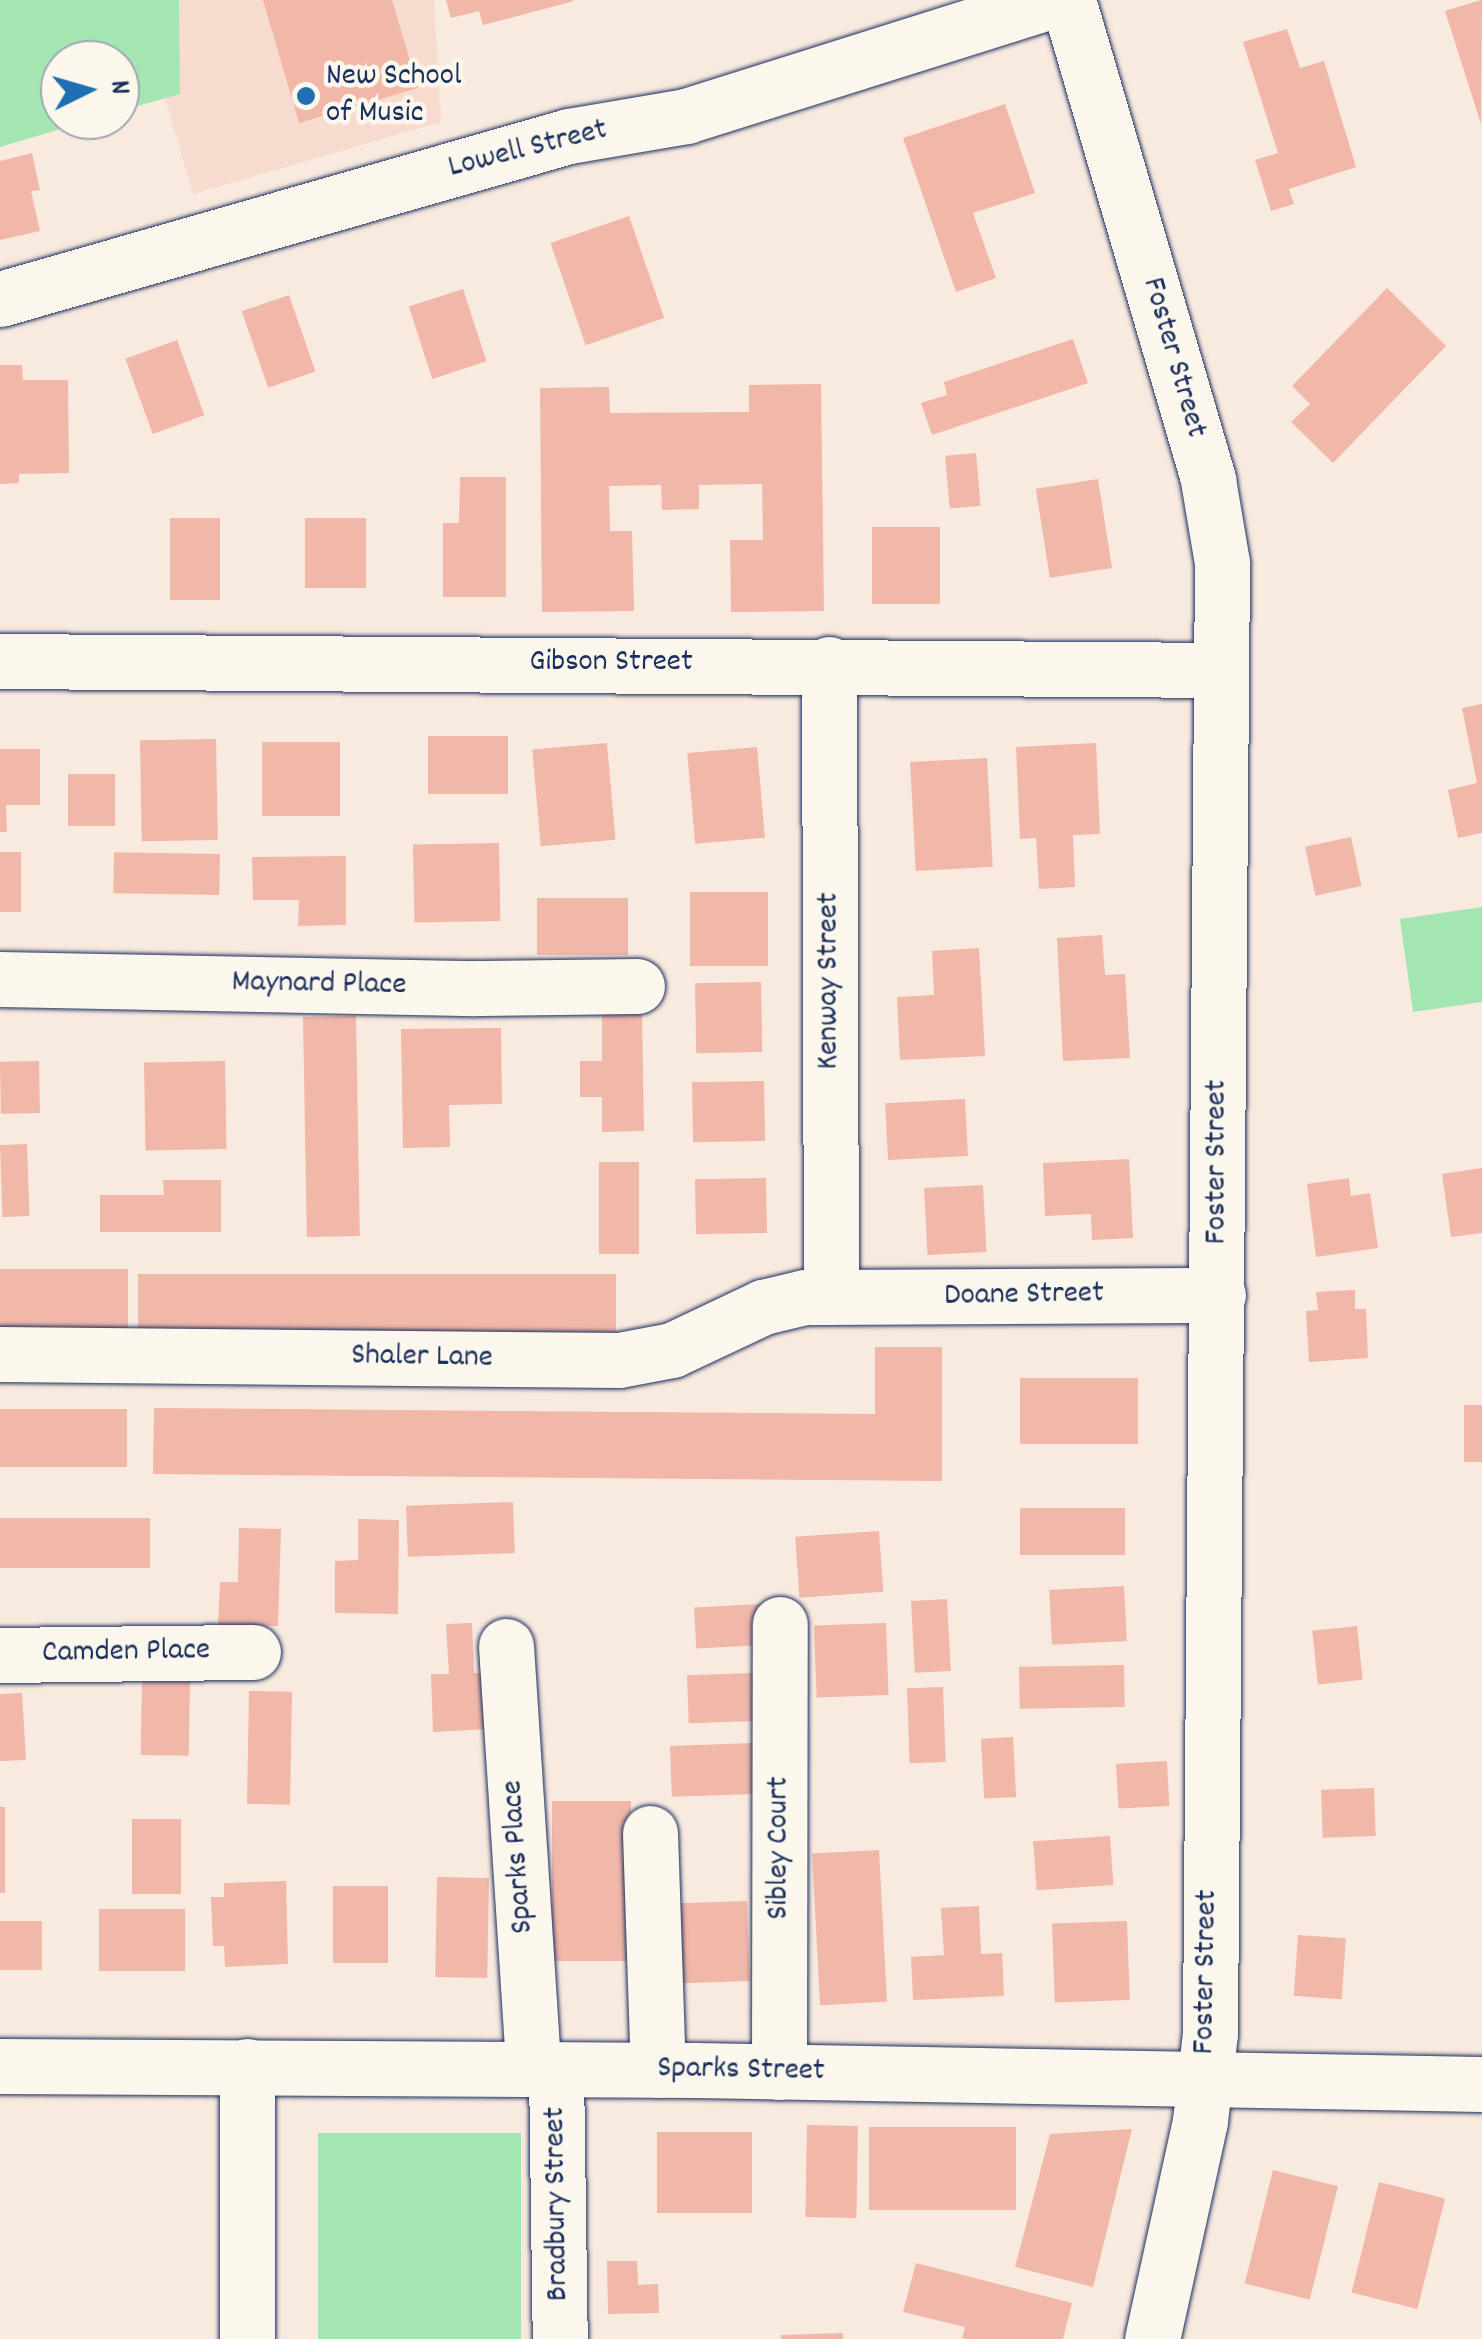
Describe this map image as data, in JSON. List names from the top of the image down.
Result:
{
  "streets": {
    "street": [
      "Lowell Street",
      "Foster Street",
      "Gibson Street",
      "Kenway Street",
      "Maynard Place",
      "Doane Street",
      "Shaler Lane",
      "Camden Place",
      "Sibley Court",
      "Sparks Place",
      "Sparks Street",
      "Bradbury Street"
    ]
  },
  "crossings": [
    ["Foster Street", "Gibson Street"],
    ["Foster Street", "Doane Street"],
    ["Foster Street", "Sparks Street"],
    ["Gibson Street", "Kenway Street"],
    ["Kenway Street", "Doane Street"],
    ["Kenway Street", "Shaler Lane"],
    ["Doane Street", "Shaler Lane"],
    ["Sibley Court", "Sparks Street"],
    ["Sparks Place", "Sparks Street"],
    ["Sparks Place", "Bradbury Street"],
    ["Sparks Street", "Bradbury Street"]
  ],
  "places": ["New School of Music"],
  "north": "right"
}
